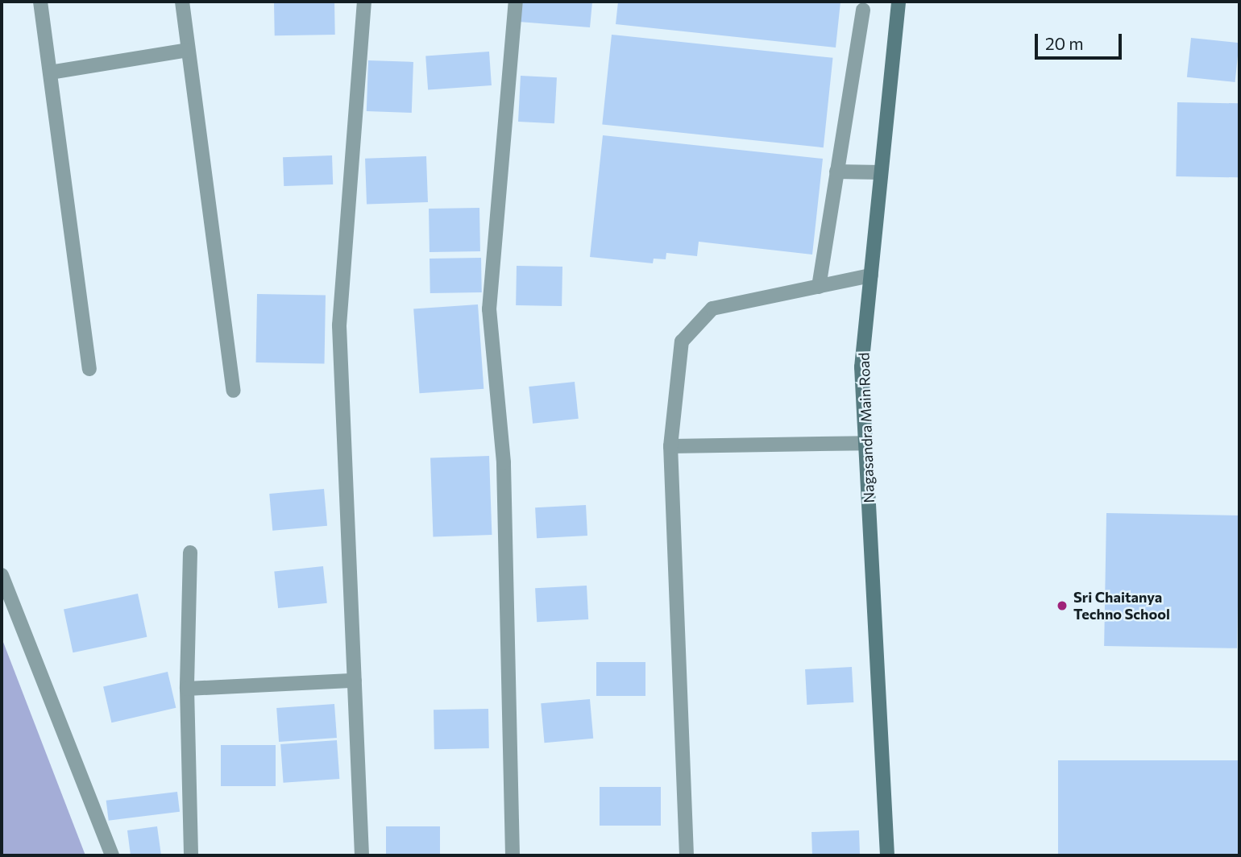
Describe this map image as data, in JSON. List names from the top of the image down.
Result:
{
  "streets": {
    "street": ["Nagasandra Main Road"]
  },
  "places": ["Sri Chaitanya Techno School"],
  "scale_bar": "20 m"
}
